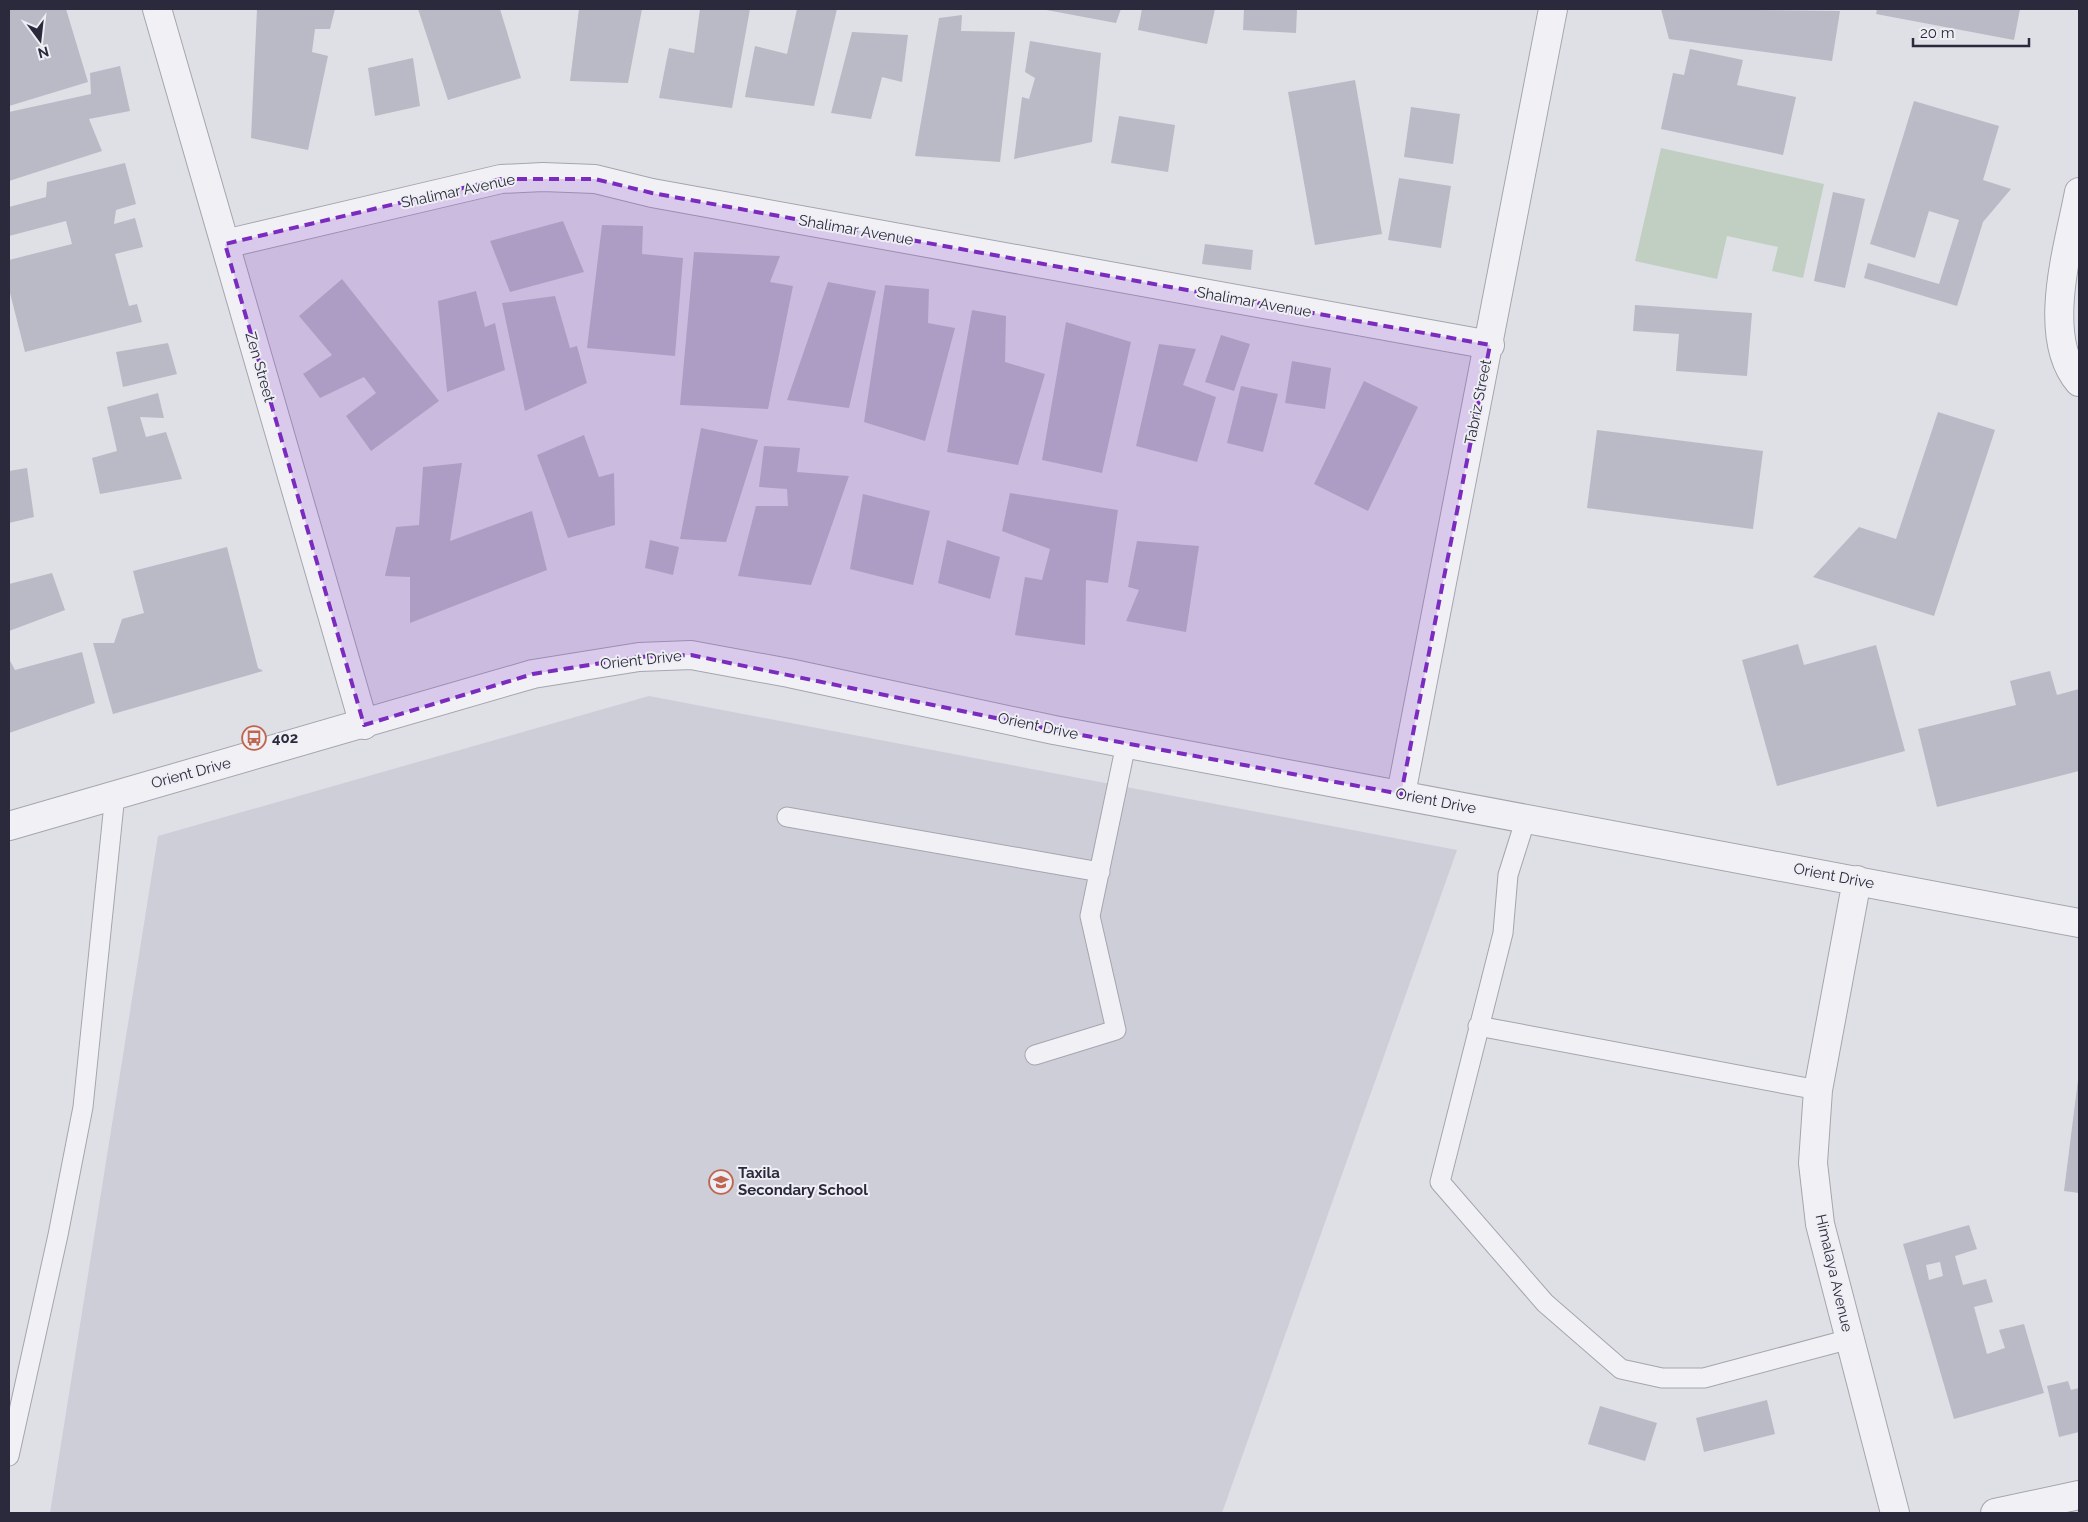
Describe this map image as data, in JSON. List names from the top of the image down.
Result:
{
  "streets": {
    "street": [
      "Shalimar Avenue",
      "Zen Street",
      "Tabriz Street",
      "Orient Drive",
      "Himalaya Avenue"
    ]
  },
  "crossings": [
    ["Shalimar Avenue", "Zen Street"],
    ["Shalimar Avenue", "Tabriz Street"],
    ["Zen Street", "Orient Drive"],
    ["Tabriz Street", "Orient Drive"],
    ["Orient Drive", "Himalaya Avenue"]
  ],
  "places": {
    "bus stop": ["402"],
    "school or university": ["Taxila Secondary School"]
  },
  "scale_bar": "20 m",
  "north": "bottom"
}
